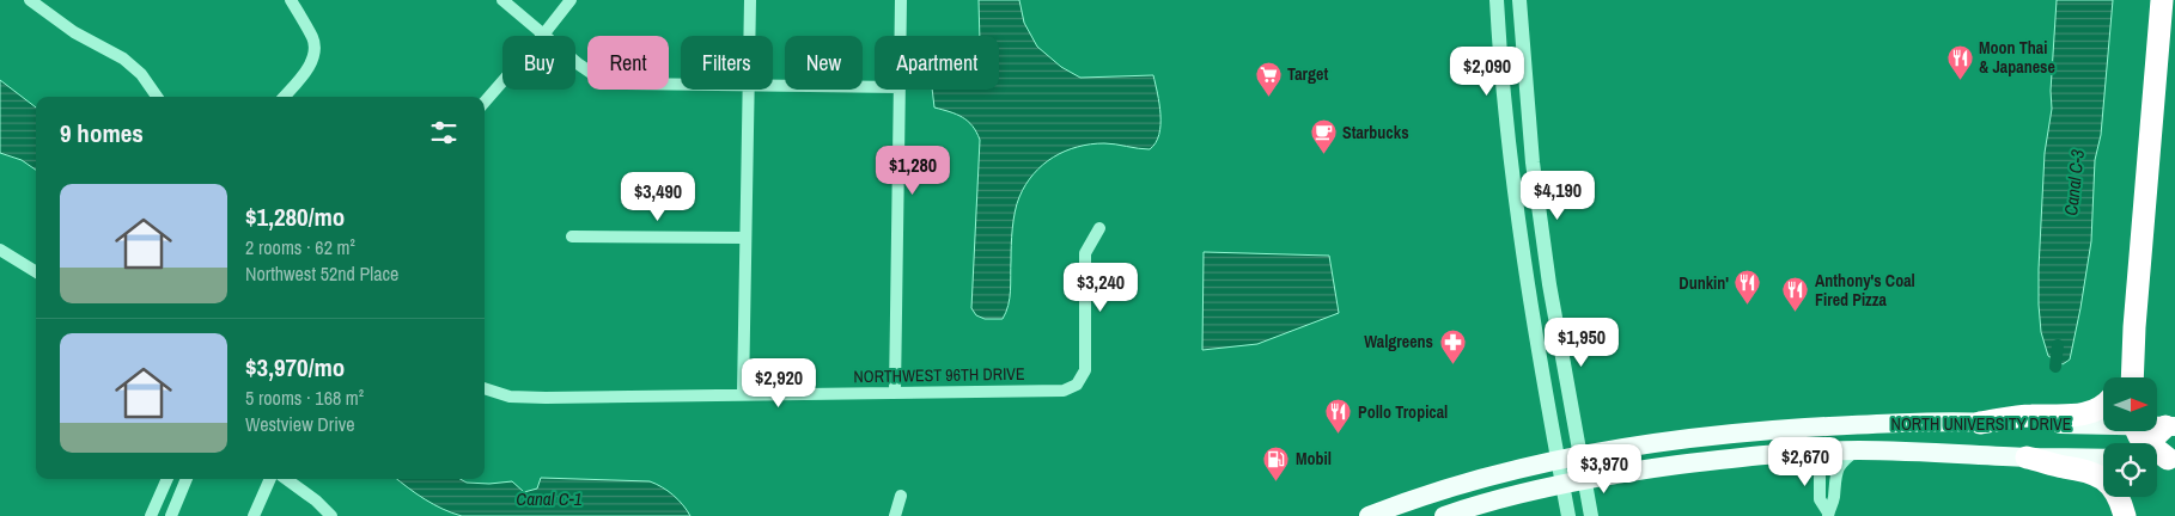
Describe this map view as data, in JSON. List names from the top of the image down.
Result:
{
  "streets": {
    "main road": ["NORTH UNIVERSITY DRIVE"],
    "street": ["NORTHWEST 96TH DRIVE"]
  },
  "water": ["Canal C-3", "Canal C-1"],
  "places": {
    "restaurant": [
      "Moon Thai & Japanese",
      "Dunkin'",
      "Anthony's Coal Fired Pizza",
      "Pollo Tropical"
    ],
    "supermarket": ["Target"],
    "cafe": ["Starbucks"],
    "pharmacy": ["Walgreens"],
    "fuel station": ["Mobil"]
  },
  "north": "right",
  "page": {
    "chip": [
      "Buy",
      "Rent",
      "Filters",
      "New",
      "Apartment"
    ],
    "price": [
      "$2,090",
      "$1,280",
      "$4,190",
      "$3,490",
      "$3,240",
      "$1,950",
      "$2,920",
      "$2,670",
      "$3,970"
    ],
    "heading": "9 homes",
    "list": [
      {
        "name": "$1,280/mo",
        "note": "2 rooms · 62 m² · Northwest 52nd Place"
      },
      {
        "name": "$3,970/mo",
        "note": "5 rooms · 168 m² · Westview Drive"
      }
    ]
  }
}
